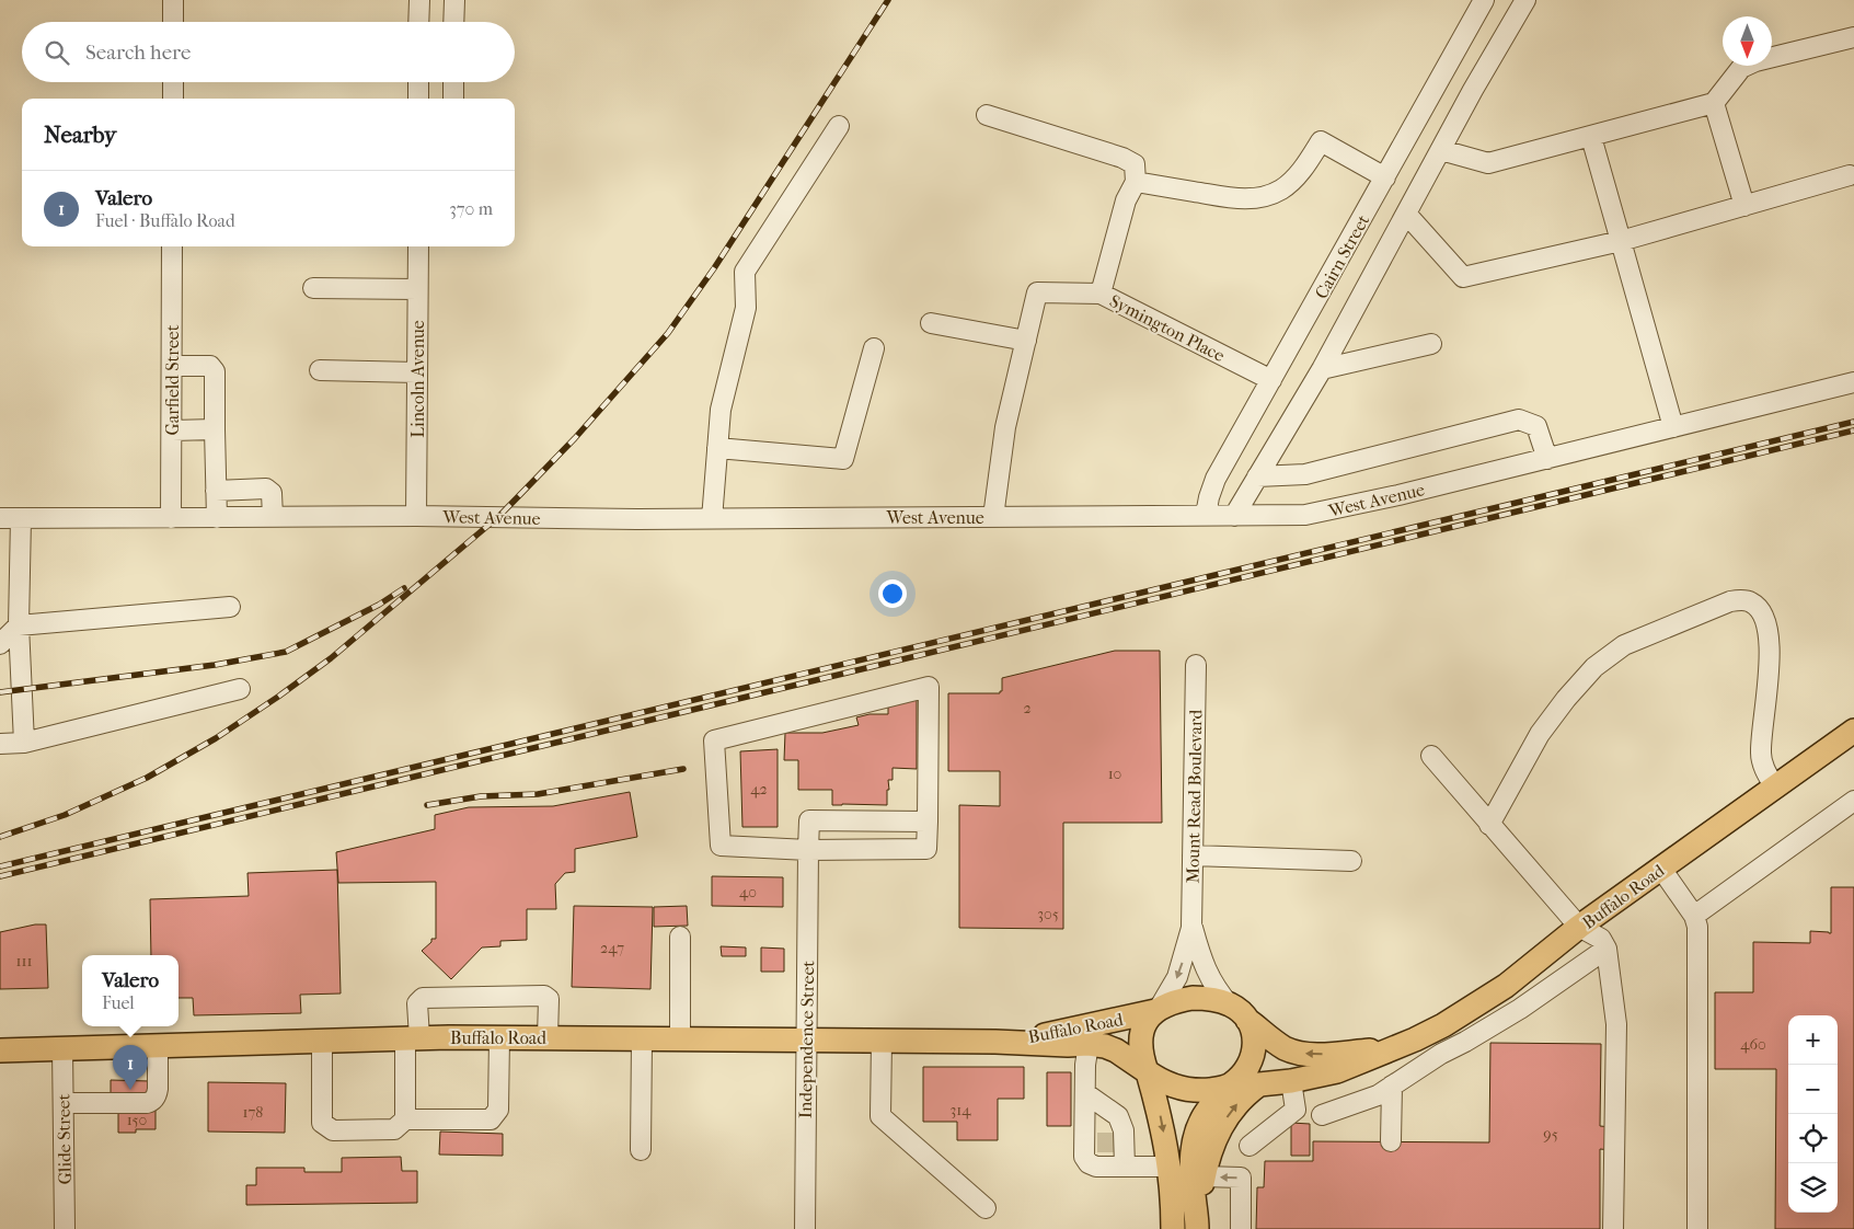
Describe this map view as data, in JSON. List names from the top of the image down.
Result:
{
  "streets": {
    "main road": ["Buffalo Road"],
    "street": [
      "Cairn Street",
      "Symington Place",
      "Lincoln Avenue",
      "Garfield Street",
      "West Avenue",
      "Mount Read Boulevard",
      "Independence Street",
      "Glide Street"
    ]
  },
  "crossings": [
    ["Cairn Street", "Symington Place"],
    ["Cairn Street", "West Avenue"],
    ["Lincoln Avenue", "West Avenue"],
    ["Garfield Street", "West Avenue"],
    ["Buffalo Road", "Independence Street"],
    ["Buffalo Road", "Glide Street"]
  ],
  "house_numbers": [
    "2",
    "10",
    "42",
    "40",
    "305",
    "247",
    "111",
    "460",
    "314",
    "178",
    "150",
    "95"
  ],
  "north": "bottom",
  "page": {
    "search": "Search here",
    "heading": "Nearby",
    "list": [
      {
        "mark": "1",
        "name": "Valero",
        "note": "Fuel · Buffalo Road",
        "value": "370 m"
      }
    ],
    "popup": ["Valero", "Fuel"],
    "map_buttons": ["+", "−"],
    "pins": "1"
  }
}
